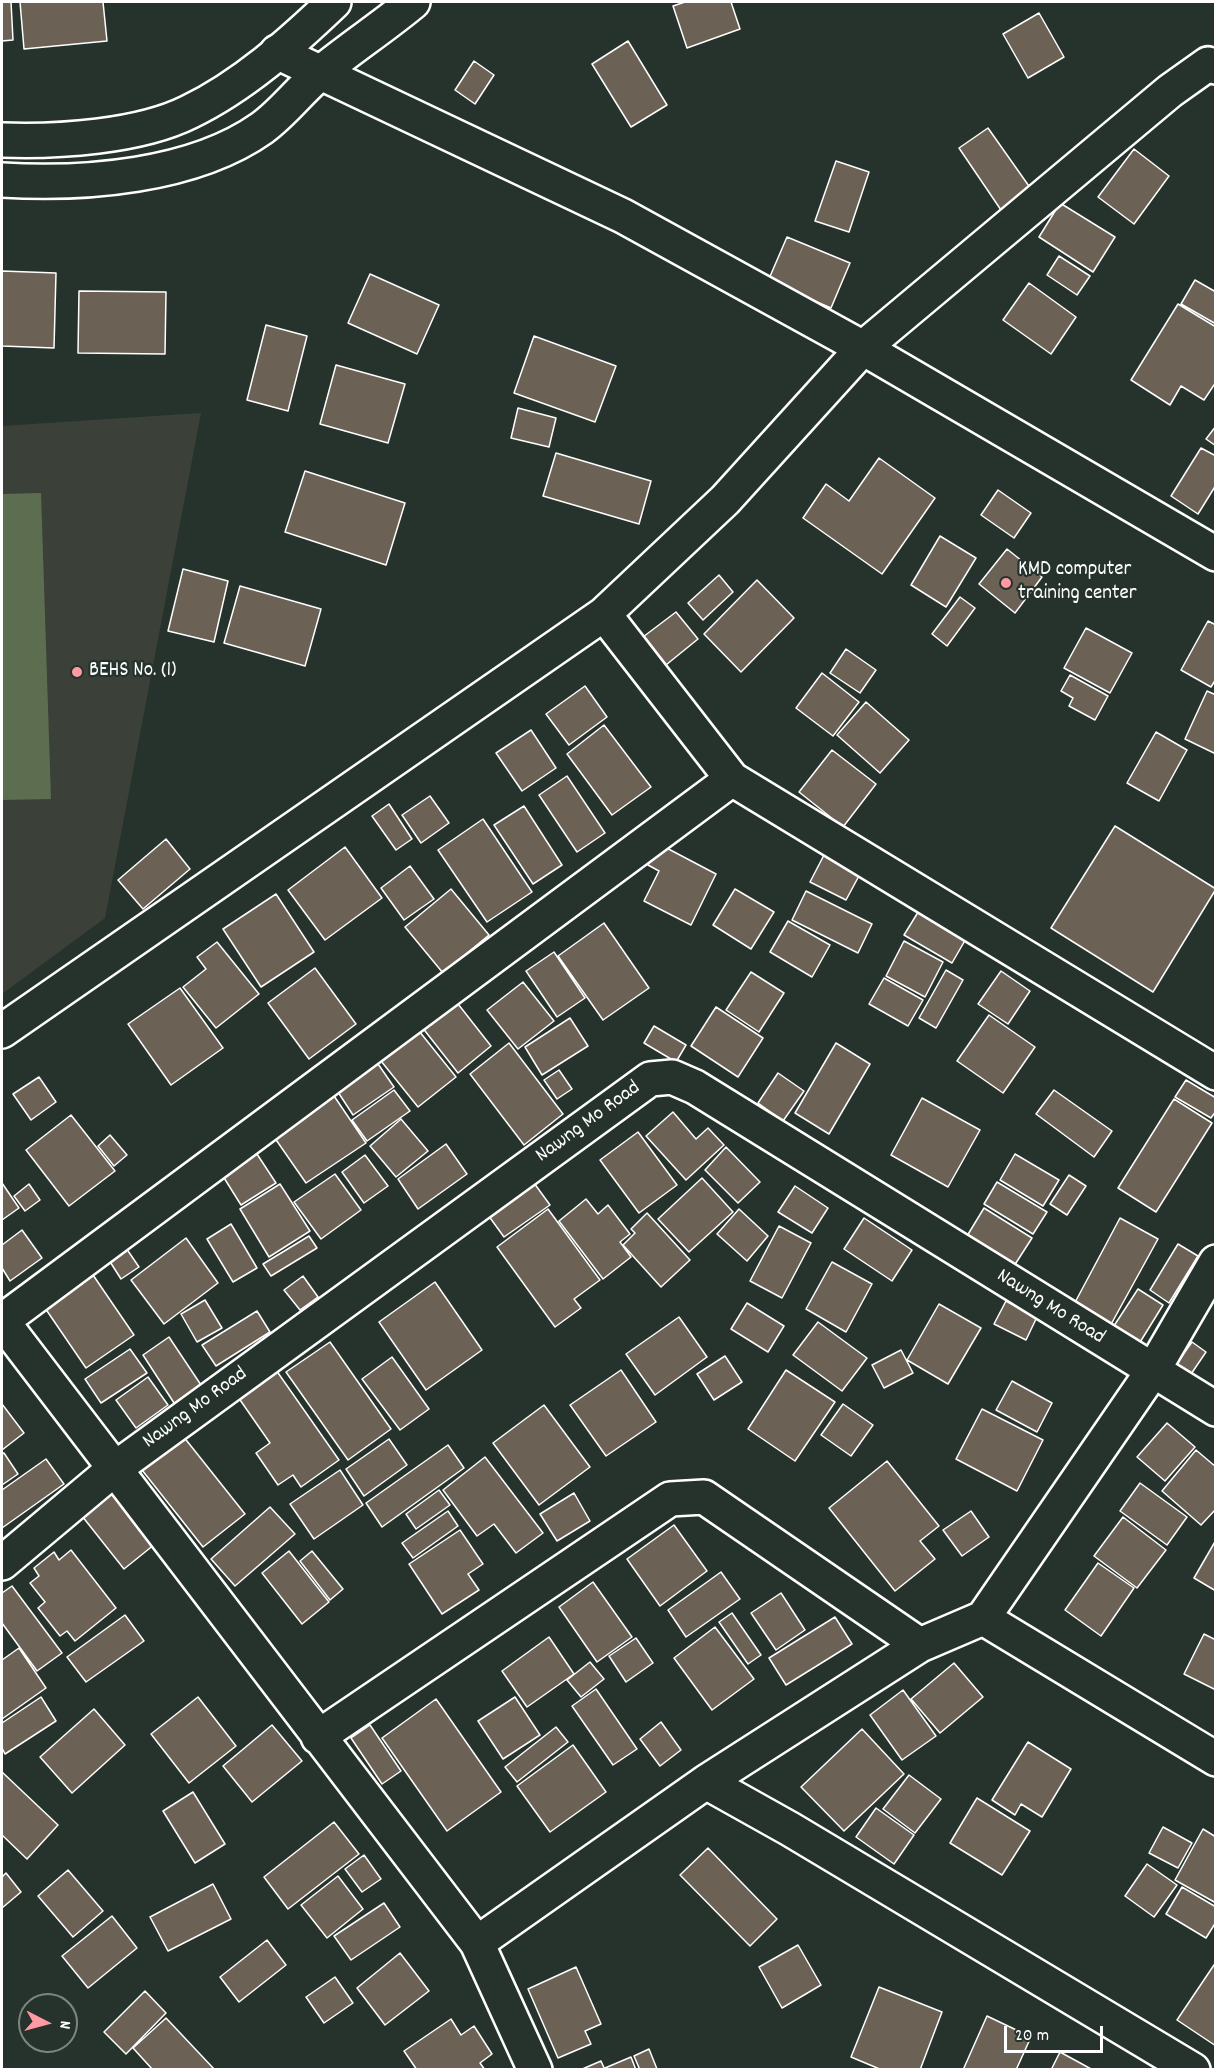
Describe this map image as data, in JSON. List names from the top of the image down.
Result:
{
  "streets": {
    "street": ["Nawng Mo Road"]
  },
  "places": ["KMD computer training center", "BEHS No. (1)"],
  "scale_bar": "20 m",
  "north": "right"
}
